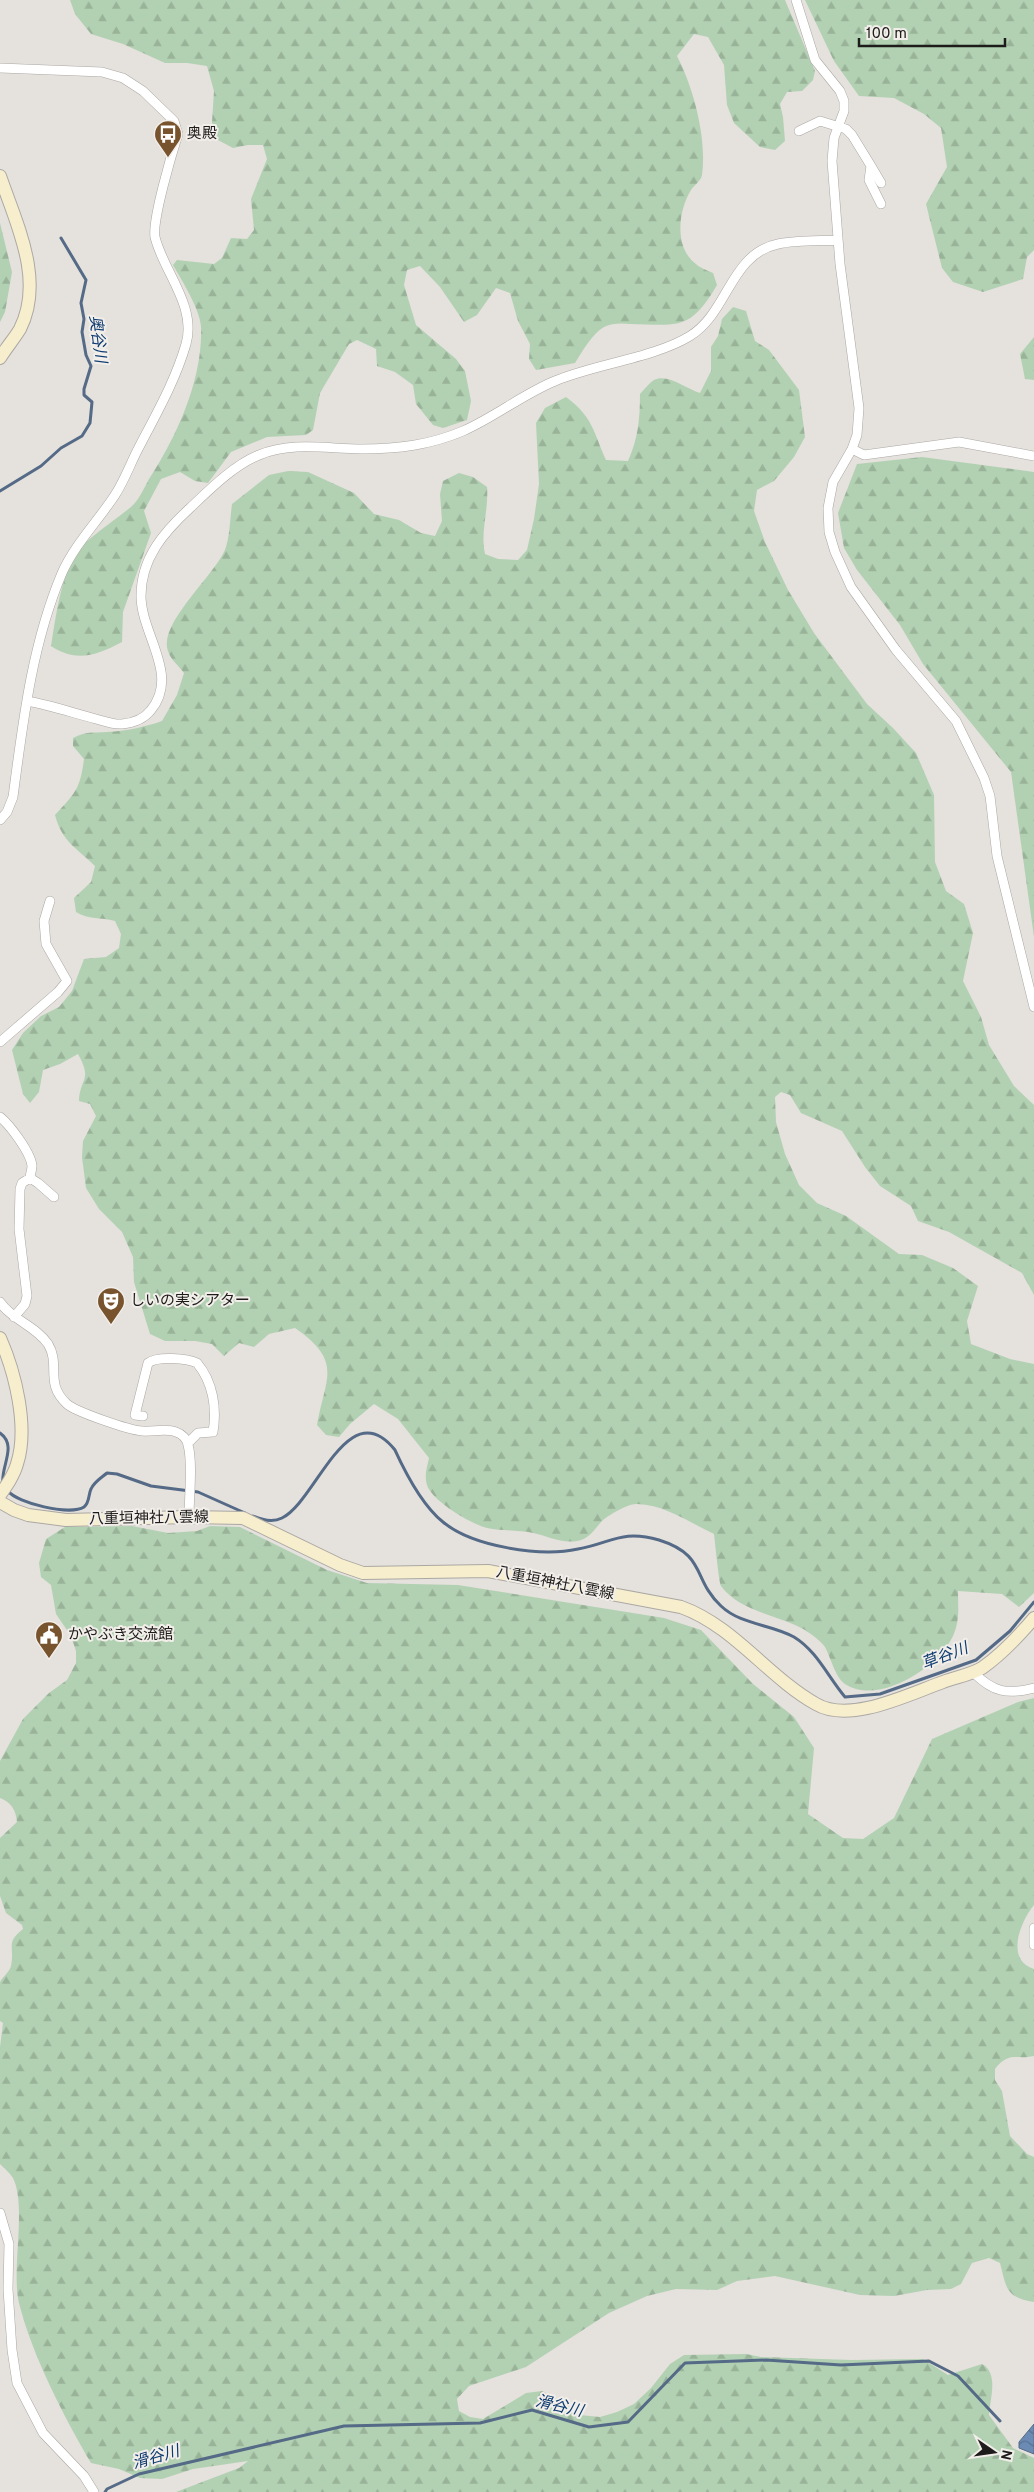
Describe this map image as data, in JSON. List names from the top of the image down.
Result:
{
  "streets": {
    "main road": ["八重垣神社八雲線"]
  },
  "water": ["奥谷川", "草谷川", "滑谷川"],
  "places": {
    "bus stop": ["奥殿"],
    "theatre": ["しいの実シアター"],
    "public building": ["かやぶき交流館"]
  },
  "scale_bar": "100 m",
  "north": "right"
}
